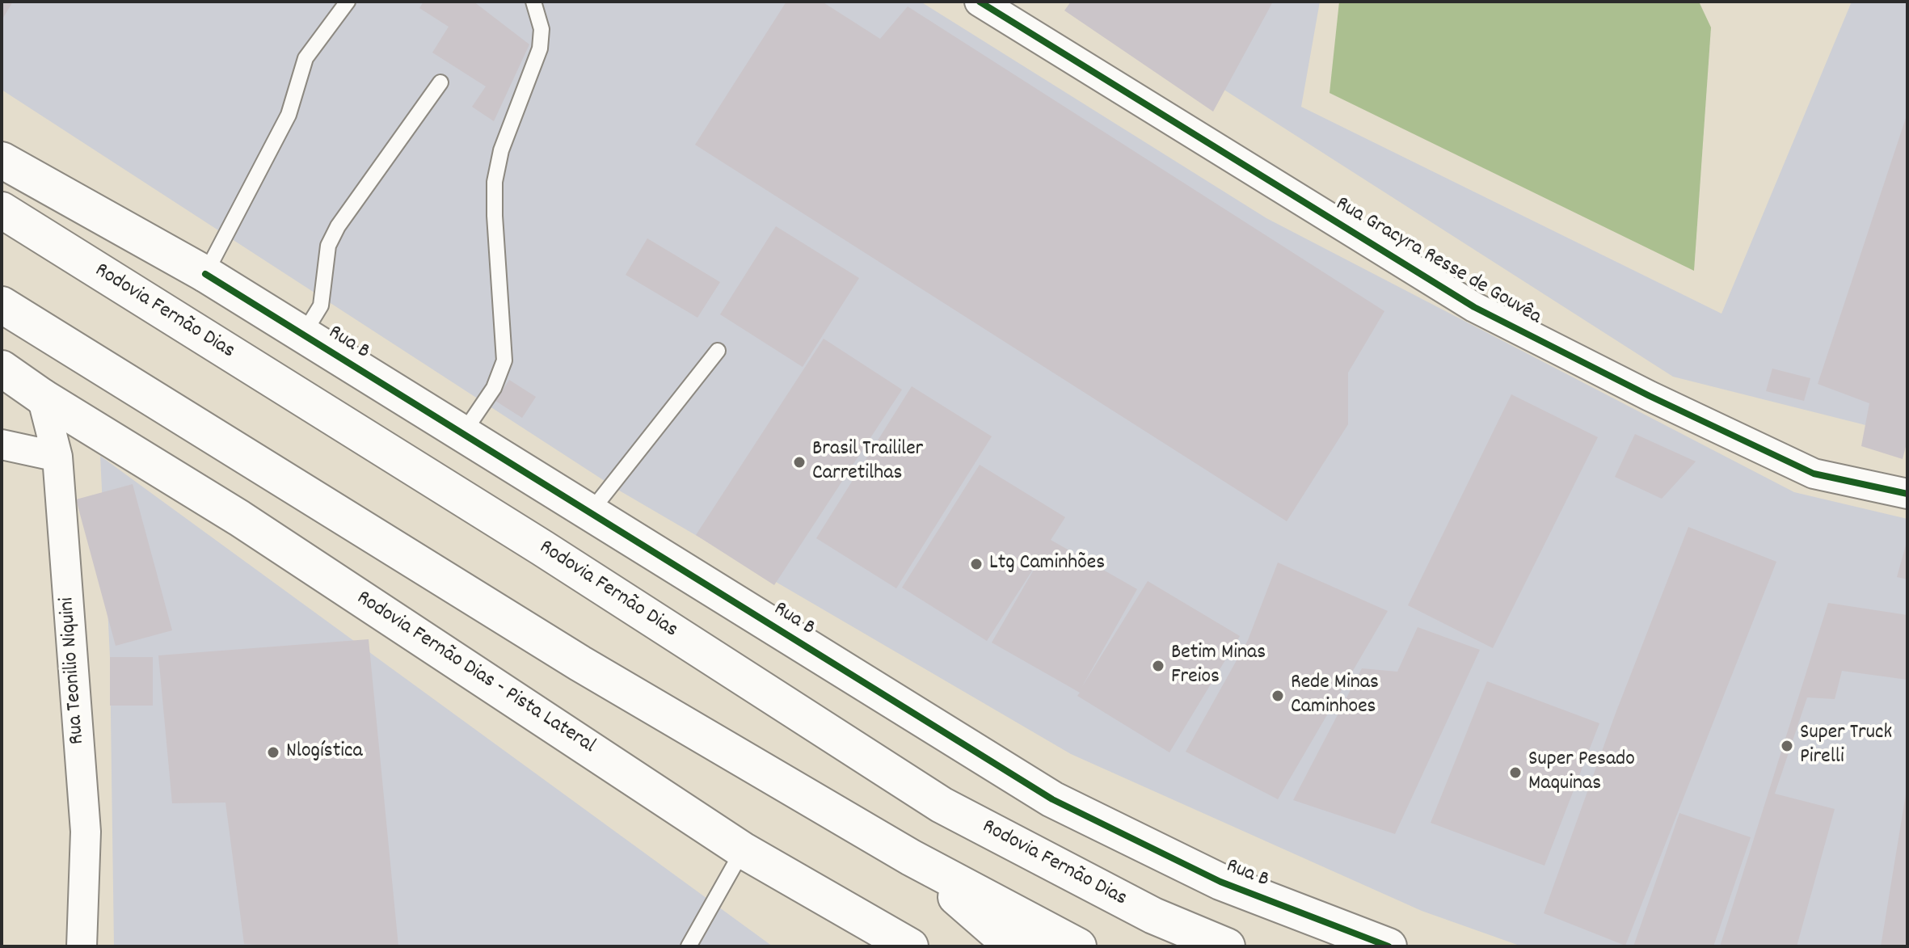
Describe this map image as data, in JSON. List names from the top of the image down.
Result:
{
  "streets": {
    "main road": ["Rodovia Fernão Dias", "Rua B", "Rodovia Fernão Dias - Pista Lateral"],
    "street": ["Rua Gracyra Resse de Gouvêa", "Rua Teonilio Niquini"]
  },
  "crossings": [
    ["Rua Teonilio Niquini", "Rodovia Fernão Dias - Pista Lateral"]
  ],
  "places": [
    "Brasil Traililer Carretilhas",
    "Ltg Caminhões",
    "Betim Minas Freios",
    "Rede Minas Caminhoes",
    "Super Truck Pirelli",
    "Nlogística",
    "Super Pesado Maquinas"
  ]
}
